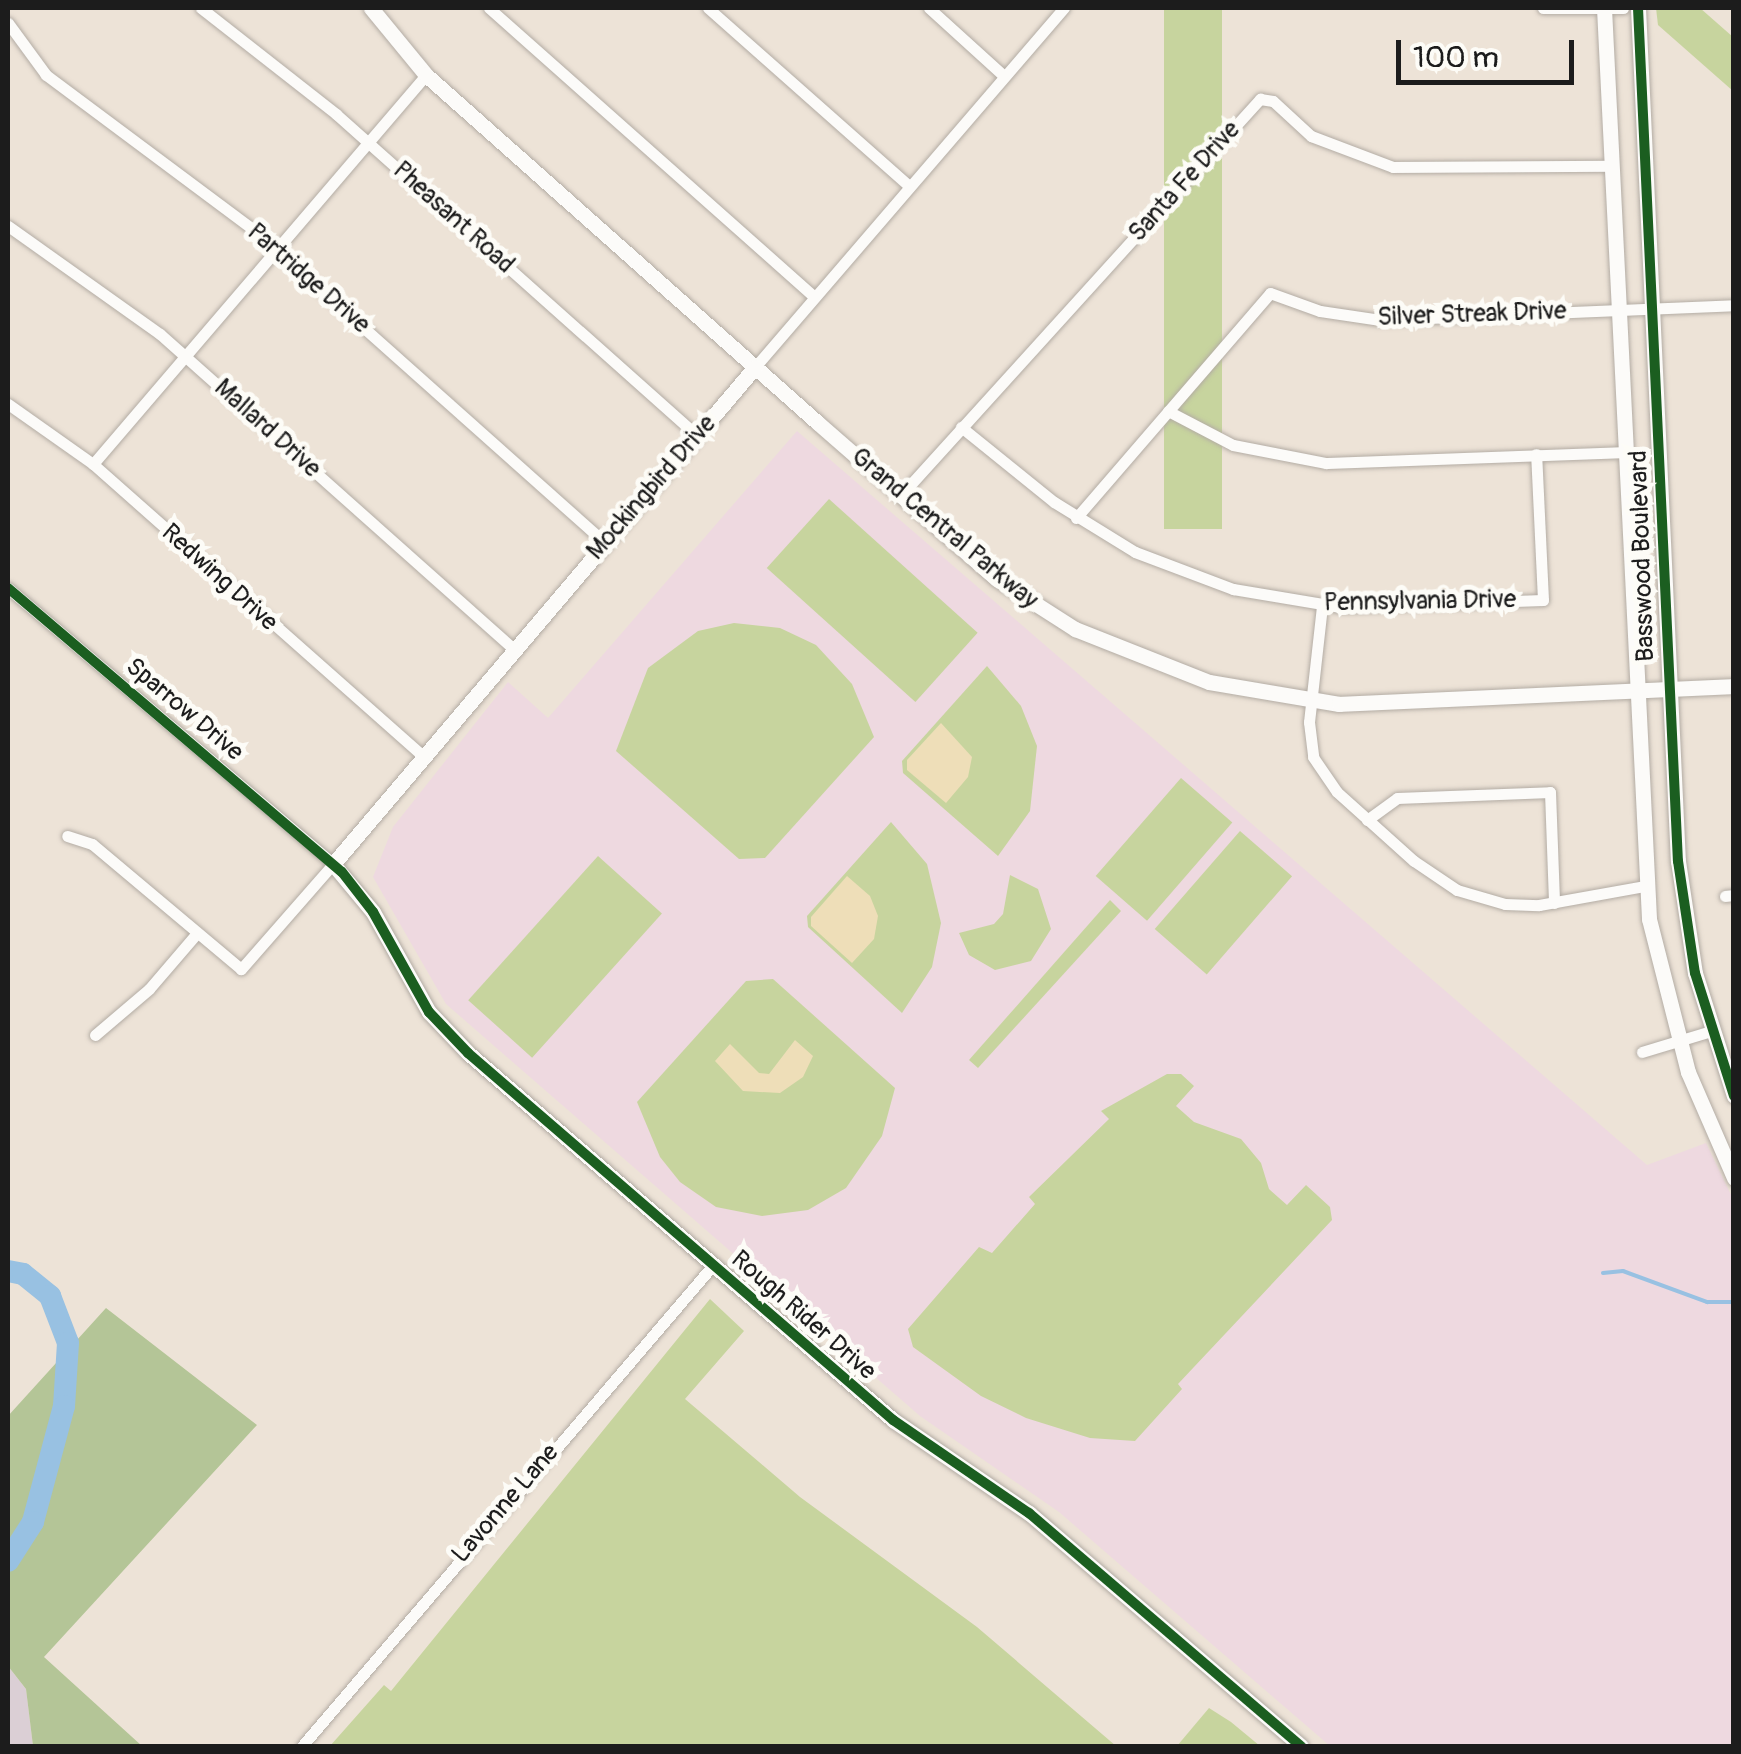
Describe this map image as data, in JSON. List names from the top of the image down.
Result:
{
  "streets": {
    "street": [
      "Santa Fe Drive",
      "Pheasant Road",
      "Partridge Drive",
      "Silver Streak Drive",
      "Mallard Drive",
      "Mockingbird Drive",
      "Grand Central Parkway",
      "Basswood Boulevard",
      "Redwing Drive",
      "Pennsylvania Drive",
      "Sparrow Drive",
      "Rough Rider Drive",
      "Lavonne Lane"
    ]
  },
  "crossings": [
    ["Santa Fe Drive", "Grand Central Parkway"],
    ["Santa Fe Drive", "Basswood Boulevard"],
    ["Santa Fe Drive", "Pennsylvania Drive"],
    ["Pheasant Road", "Mockingbird Drive"],
    ["Partridge Drive", "Mockingbird Drive"],
    ["Silver Streak Drive", "Basswood Boulevard"],
    ["Silver Streak Drive", "Pennsylvania Drive"],
    ["Mallard Drive", "Mockingbird Drive"],
    ["Mockingbird Drive", "Grand Central Parkway"],
    ["Mockingbird Drive", "Redwing Drive"],
    ["Mockingbird Drive", "Sparrow Drive"],
    ["Mockingbird Drive", "Rough Rider Drive"],
    ["Grand Central Parkway", "Basswood Boulevard"],
    ["Sparrow Drive", "Rough Rider Drive"],
    ["Rough Rider Drive", "Lavonne Lane"]
  ],
  "scale_bar": "100 m"
}
